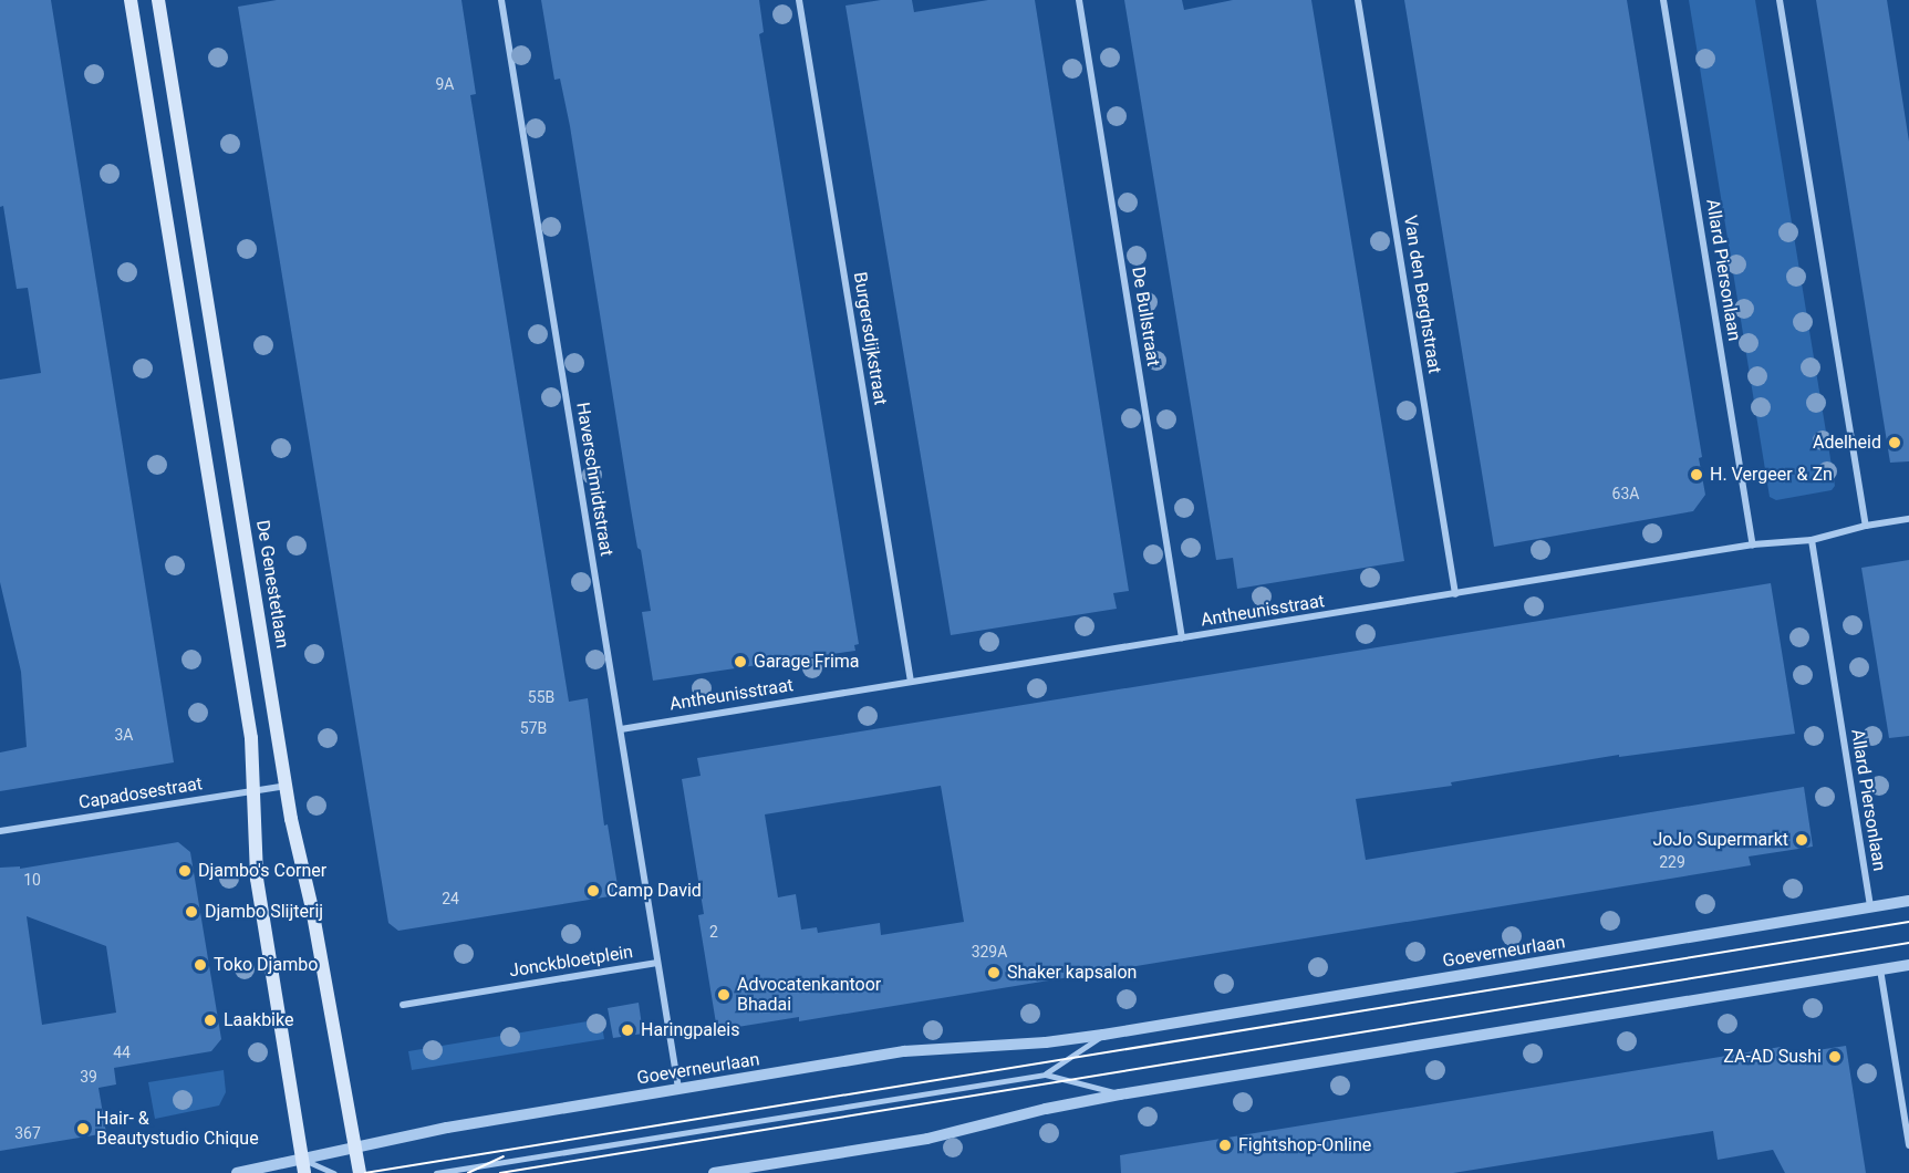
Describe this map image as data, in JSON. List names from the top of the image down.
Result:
{
  "streets": {
    "main road": ["De Genestetlaan"],
    "street": [
      "Allard Piersonlaan",
      "Van den Berghstraat",
      "De Bullstraat",
      "Burgersdijkstraat",
      "Haverschmidtstraat",
      "Antheunisstraat",
      "Capadosestraat",
      "Goeverneurlaan",
      "Jonckbloetplein"
    ]
  },
  "crossings": [
    ["Allard Piersonlaan", "Antheunisstraat"],
    ["Allard Piersonlaan", "Goeverneurlaan"],
    ["Van den Berghstraat", "Antheunisstraat"],
    ["De Bullstraat", "Antheunisstraat"],
    ["Burgersdijkstraat", "Antheunisstraat"],
    ["Haverschmidtstraat", "Antheunisstraat"],
    ["Haverschmidtstraat", "Jonckbloetplein"],
    ["De Genestetlaan", "Capadosestraat"],
    ["De Genestetlaan", "Goeverneurlaan"],
    ["Goeverneurlaan", "Jonckbloetplein"]
  ],
  "places": [
    "Adelheid",
    "H. Vergeer & Zn",
    "Garage Frima",
    "JoJo Supermarkt",
    "Djambo's Corner",
    "Camp David",
    "Djambo Slijterij",
    "Toko Djambo",
    "Shaker kapsalon",
    "Advocatenkantoor Bhadai",
    "Laakbike",
    "Haringpaleis",
    "ZA-AD Sushi",
    "Hair- & Beautystudio Chique",
    "Fightshop-Online"
  ],
  "house_numbers": [
    "9A",
    "63A",
    "55B",
    "57B",
    "3A",
    "229",
    "10",
    "24",
    "2",
    "329A",
    "44",
    "39",
    "367"
  ]
}
